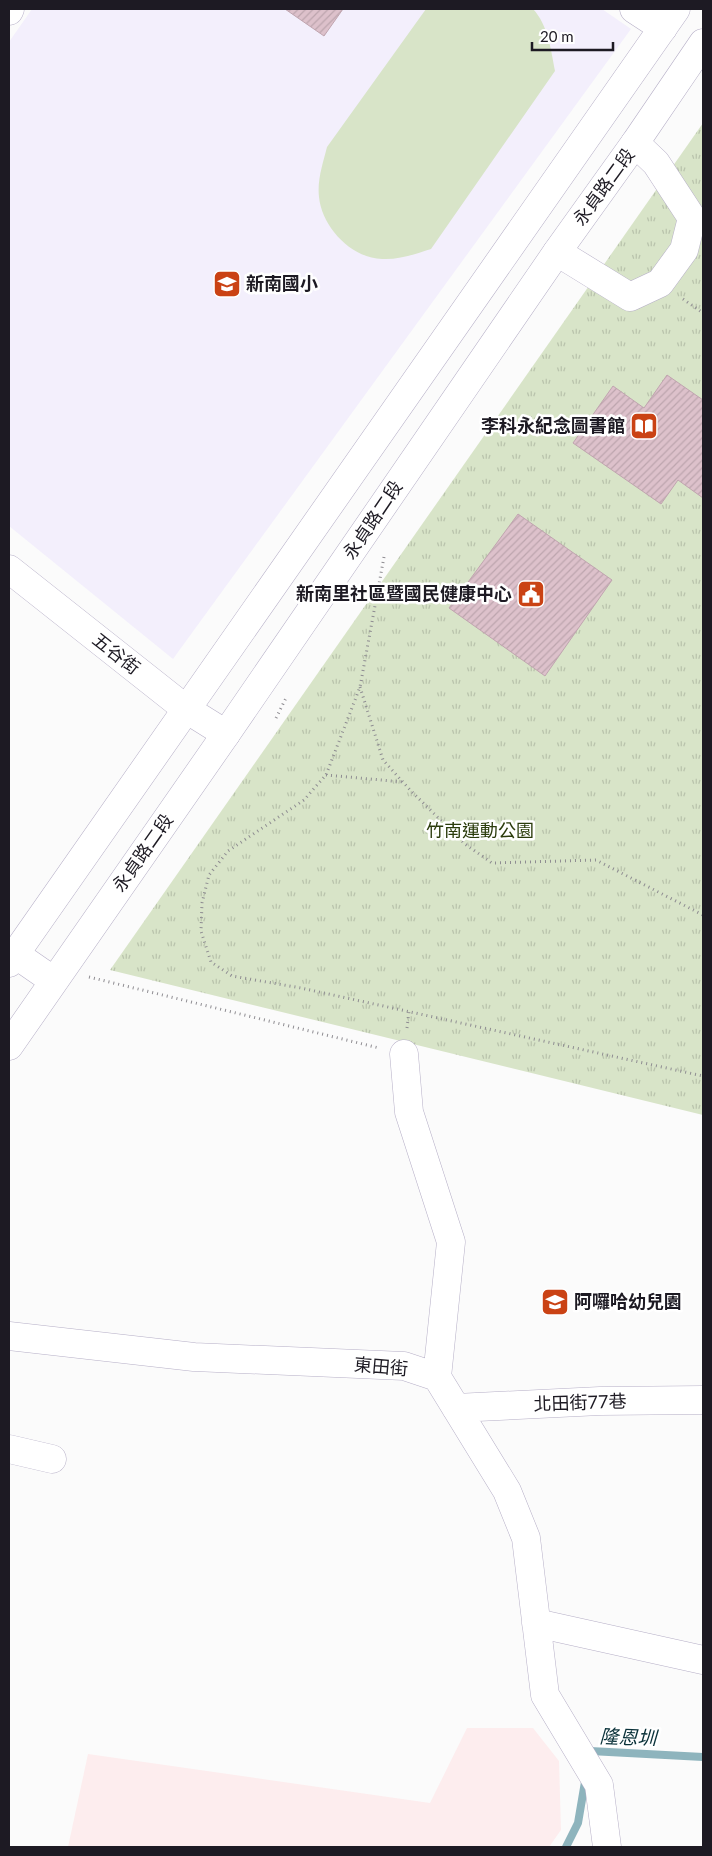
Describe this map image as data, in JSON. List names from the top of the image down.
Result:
{
  "streets": {
    "main road": [
      "永貞路二段",
      "五谷街",
      "東田街",
      "北田街77巷"
    ]
  },
  "crossings": [
    ["永貞路二段", "五谷街"]
  ],
  "water": ["隆恩圳"],
  "parks": ["竹南運動公園"],
  "places": {
    "school or university": ["新南國小", "阿囉哈幼兒園"],
    "library": ["李科永紀念圖書館"],
    "public building": ["新南里社區暨國民健康中心"]
  },
  "scale_bar": "20 m"
}
